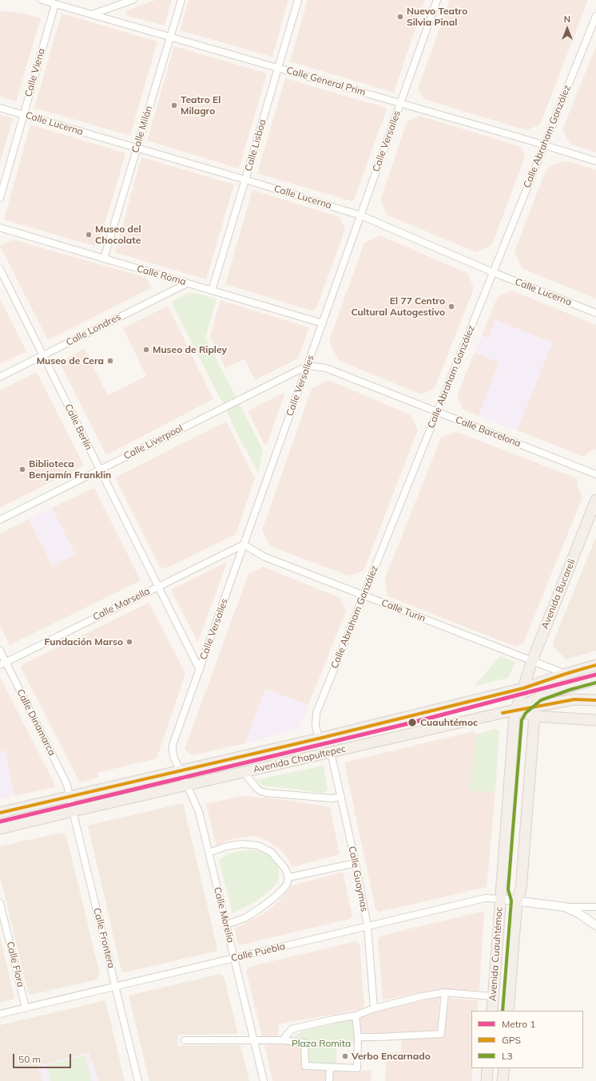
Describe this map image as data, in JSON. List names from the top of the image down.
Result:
{
  "streets": {
    "main road": ["Avenida Bucareli", "Avenida Chapultepec", "Avenida Cuauhtémoc"],
    "street": [
      "Calle Viena",
      "Calle General Prim",
      "Calle Lucerna",
      "Calle Milán",
      "Calle Abraham González",
      "Calle Versalles",
      "Calle Lisboa",
      "Calle Roma",
      "Calle Londres",
      "Calle Berlín",
      "Calle Barcelona",
      "Calle Liverpool",
      "Calle Marsella",
      "Calle Turin",
      "Calle Dinamarca",
      "Calle Guaymas",
      "Calle Morelia",
      "Calle Frontera",
      "Calle Puebla",
      "Calle Flora"
    ]
  },
  "crossings": [
    ["Calle Viena", "Calle General Prim"],
    ["Calle Viena", "Calle Lucerna"],
    ["Calle General Prim", "Calle Milán"],
    ["Calle General Prim", "Calle Abraham González"],
    ["Calle General Prim", "Calle Versalles"],
    ["Calle General Prim", "Calle Lisboa"],
    ["Calle Lucerna", "Calle Milán"],
    ["Calle Lucerna", "Calle Abraham González"],
    ["Calle Lucerna", "Calle Versalles"],
    ["Calle Lucerna", "Calle Lisboa"],
    ["Calle Milán", "Calle Roma"],
    ["Calle Abraham González", "Calle Barcelona"],
    ["Calle Abraham González", "Calle Turin"],
    ["Calle Abraham González", "Avenida Chapultepec"],
    ["Calle Versalles", "Calle Roma"],
    ["Calle Versalles", "Calle Berlín"],
    ["Calle Versalles", "Calle Barcelona"],
    ["Calle Versalles", "Calle Liverpool"],
    ["Calle Versalles", "Calle Marsella"],
    ["Calle Versalles", "Calle Turin"],
    ["Calle Versalles", "Avenida Chapultepec"],
    ["Calle Versalles", "Calle Morelia"],
    ["Calle Lisboa", "Calle Roma"],
    ["Calle Roma", "Calle Londres"],
    ["Calle Londres", "Calle Berlín"],
    ["Calle Berlín", "Calle Liverpool"],
    ["Calle Berlín", "Calle Marsella"],
    ["Calle Barcelona", "Calle Liverpool"],
    ["Avenida Bucareli", "Calle Turin"],
    ["Avenida Bucareli", "Avenida Chapultepec"],
    ["Avenida Bucareli", "Avenida Cuauhtémoc"],
    ["Calle Marsella", "Calle Turin"],
    ["Calle Marsella", "Calle Dinamarca"],
    ["Calle Turin", "Avenida Chapultepec"],
    ["Calle Dinamarca", "Avenida Chapultepec"],
    ["Calle Dinamarca", "Calle Frontera"],
    ["Avenida Chapultepec", "Calle Guaymas"],
    ["Avenida Chapultepec", "Calle Morelia"],
    ["Avenida Chapultepec", "Calle Frontera"],
    ["Avenida Chapultepec", "Avenida Cuauhtémoc"],
    ["Calle Guaymas", "Calle Puebla"],
    ["Calle Morelia", "Calle Puebla"],
    ["Calle Frontera", "Calle Puebla"],
    ["Calle Puebla", "Avenida Cuauhtémoc"],
    ["Calle Puebla", "Calle Flora"]
  ],
  "parks": ["Plaza Romita"],
  "places": [
    "Nuevo Teatro Silvia Pinal",
    "Teatro El Milagro",
    "Museo del Chocolate",
    "El 77 Centro Cultural Autogestivo",
    "Museo de Ripley",
    "Museo de Cera",
    "Biblioteca Benjamín Franklin",
    "Fundación Marso",
    "Cuauhtémoc",
    "Verbo Encarnado"
  ],
  "lines": ["transit line GPS", "metro line 1", "transit line L3"],
  "legend": ["Metro 1", "GPS", "L3"],
  "scale_bar": "50 m",
  "north": "top"
}
